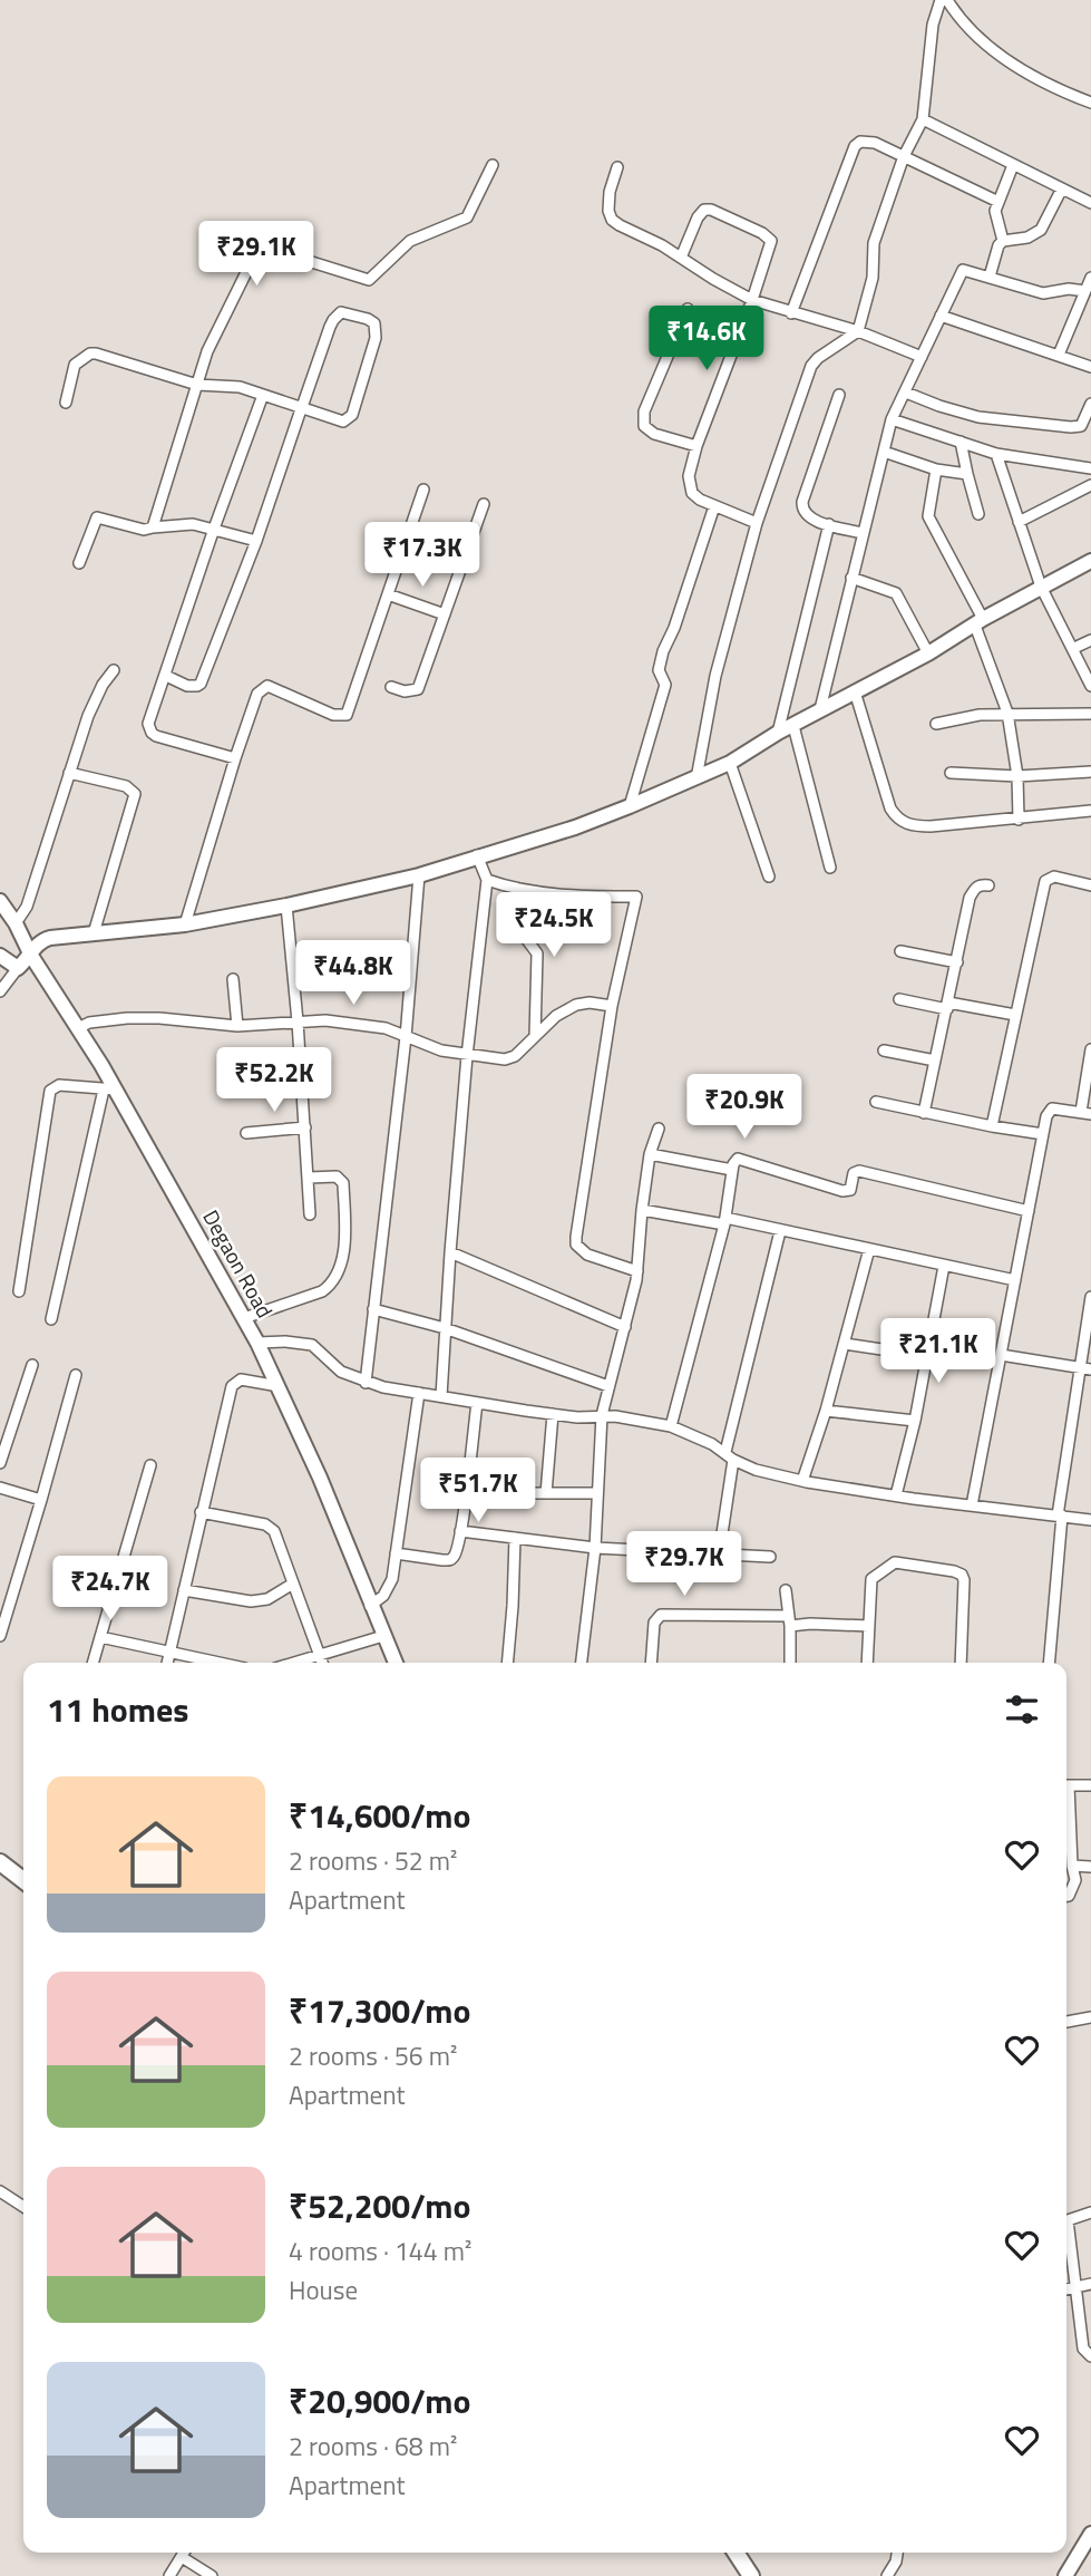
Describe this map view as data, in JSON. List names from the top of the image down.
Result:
{
  "streets": {
    "street": ["Degaon Road"]
  },
  "page": {
    "price": [
      "₹29.1K",
      "₹14.6K",
      "₹17.3K",
      "₹24.5K",
      "₹44.8K",
      "₹52.2K",
      "₹20.9K",
      "₹21.1K",
      "₹51.7K",
      "₹29.7K",
      "₹24.7K"
    ],
    "heading": "11 homes",
    "list": [
      {
        "name": "₹14,600/mo",
        "note": "2 rooms · 52 m² · Apartment"
      },
      {
        "name": "₹17,300/mo",
        "note": "2 rooms · 56 m² · Apartment"
      },
      {
        "name": "₹52,200/mo",
        "note": "4 rooms · 144 m² · House"
      },
      {
        "name": "₹20,900/mo",
        "note": "2 rooms · 68 m² · Apartment"
      }
    ]
  }
}
